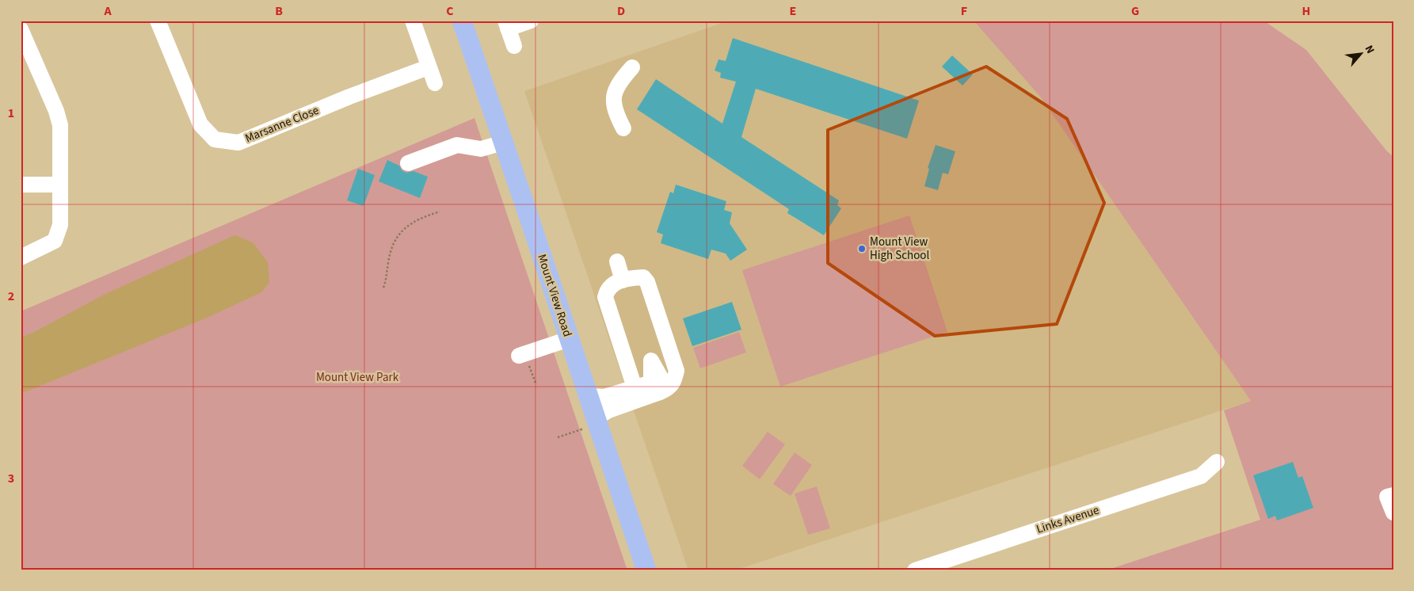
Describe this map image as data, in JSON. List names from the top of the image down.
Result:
{
  "streets": {
    "main road": ["Mount View Road"],
    "street": ["Marsanne Close", "Links Avenue"]
  },
  "parks": ["Mount View Park"],
  "places": ["Mount View High School"],
  "north": "top right",
  "grid": {
    "columns": [
      "A",
      "B",
      "C",
      "D",
      "E",
      "F",
      "G",
      "H"
    ],
    "rows": ["1", "2", "3"]
  }
}
